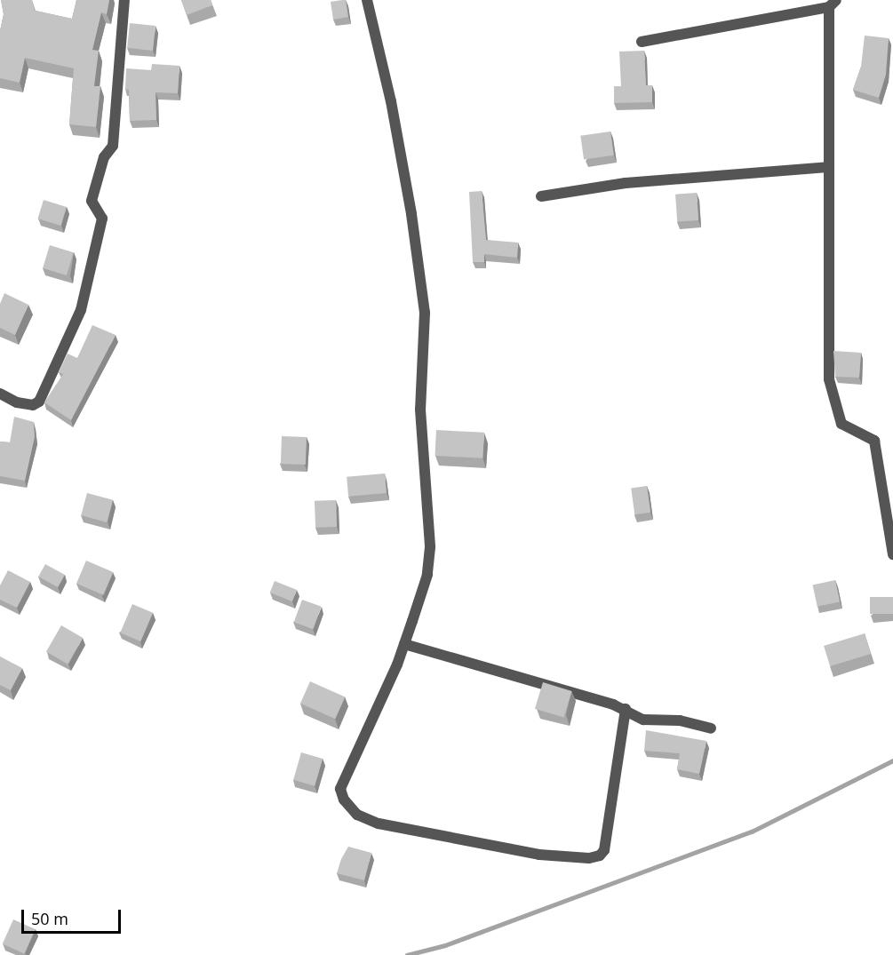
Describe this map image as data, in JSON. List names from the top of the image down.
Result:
{
  "scale_bar": "50 m"
}
